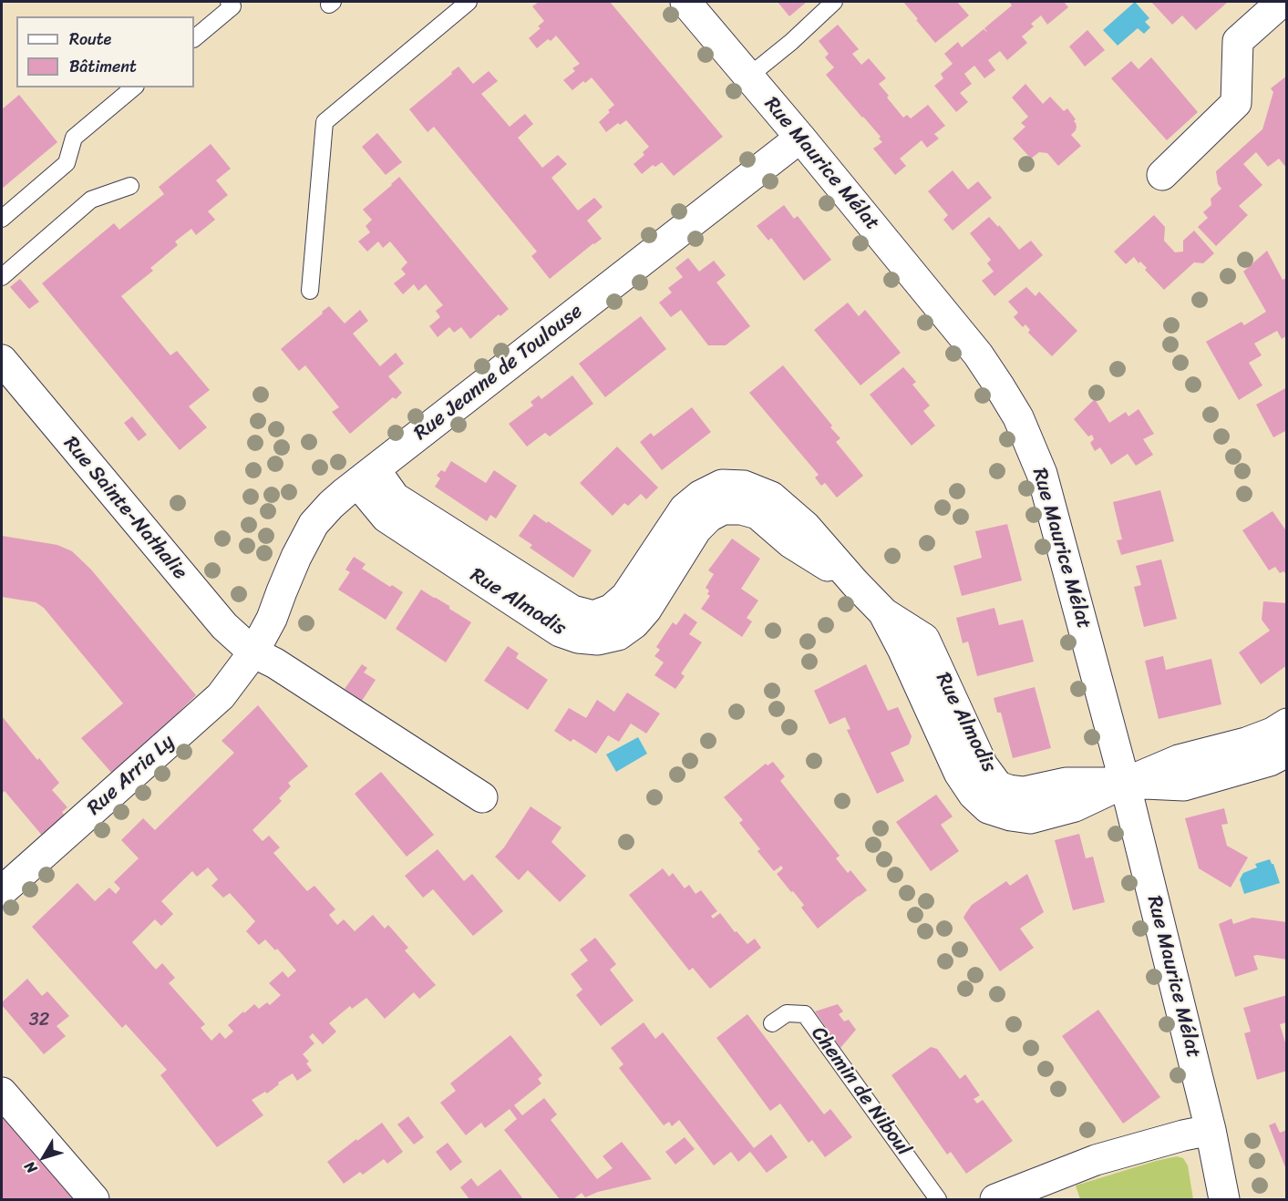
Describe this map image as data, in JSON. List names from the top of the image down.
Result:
{
  "streets": {
    "street": [
      "Rue Maurice Mélat",
      "Rue Jeanne de Toulouse",
      "Rue Sainte-Nathalie",
      "Rue Almodis",
      "Rue Arria Ly"
    ],
    "lane": ["Chemin de Niboul"]
  },
  "crossings": [
    ["Rue Maurice Mélat", "Rue Jeanne de Toulouse"],
    ["Rue Maurice Mélat", "Rue Almodis"],
    ["Rue Jeanne de Toulouse", "Rue Sainte-Nathalie"],
    ["Rue Jeanne de Toulouse", "Rue Almodis"],
    ["Rue Jeanne de Toulouse", "Rue Arria Ly"],
    ["Rue Sainte-Nathalie", "Rue Arria Ly"]
  ],
  "house_numbers": ["32"],
  "legend": ["Route", "Bâtiment"],
  "north": "bottom left"
}
